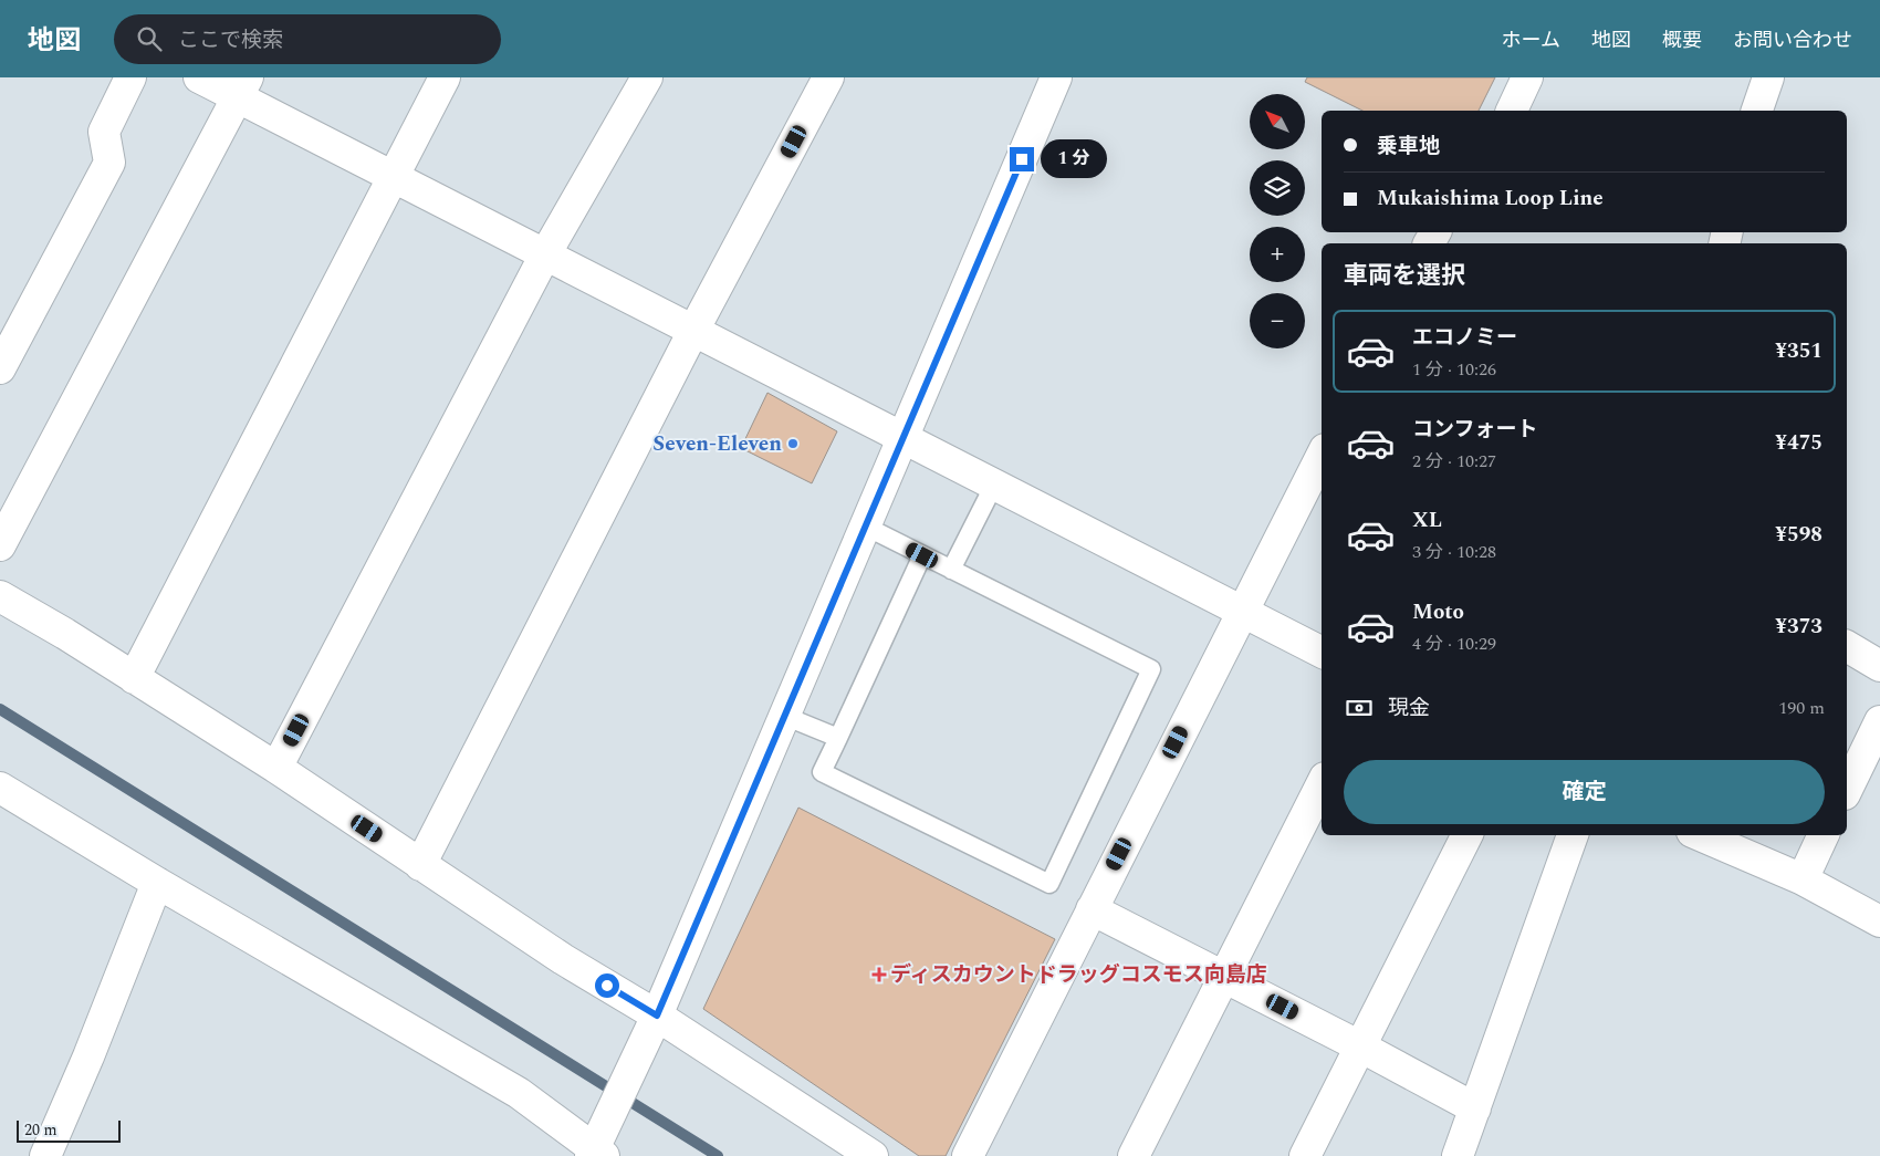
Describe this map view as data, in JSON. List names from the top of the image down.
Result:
{
  "places": {
    "other": ["Seven-Eleven"],
    "health": ["ディスカウントドラッグコスモス向島店"]
  },
  "scale_bar": "20 m",
  "north": "top left",
  "page": {
    "header": "地図",
    "search": "ここで検索",
    "nav": [
      "ホーム",
      "地図",
      "概要",
      "お問い合わせ"
    ],
    "map_buttons": ["+", "−"],
    "banner": ["乗車地", "Mukaishima Loop Line"],
    "bubble": "1 分",
    "heading": "車両を選択",
    "list": [
      {
        "name": "エコノミー",
        "note": "1 分 · 10:26",
        "value": "¥351"
      },
      {
        "name": "コンフォート",
        "note": "2 分 · 10:27",
        "value": "¥475"
      },
      {
        "name": "XL",
        "note": "3 分 · 10:28",
        "value": "¥598"
      },
      {
        "name": "Moto",
        "note": "4 分 · 10:29",
        "value": "¥373"
      }
    ],
    "pay": ["現金", "190 m"],
    "buttons": "確定",
    "scale": "20 m"
  }
}
